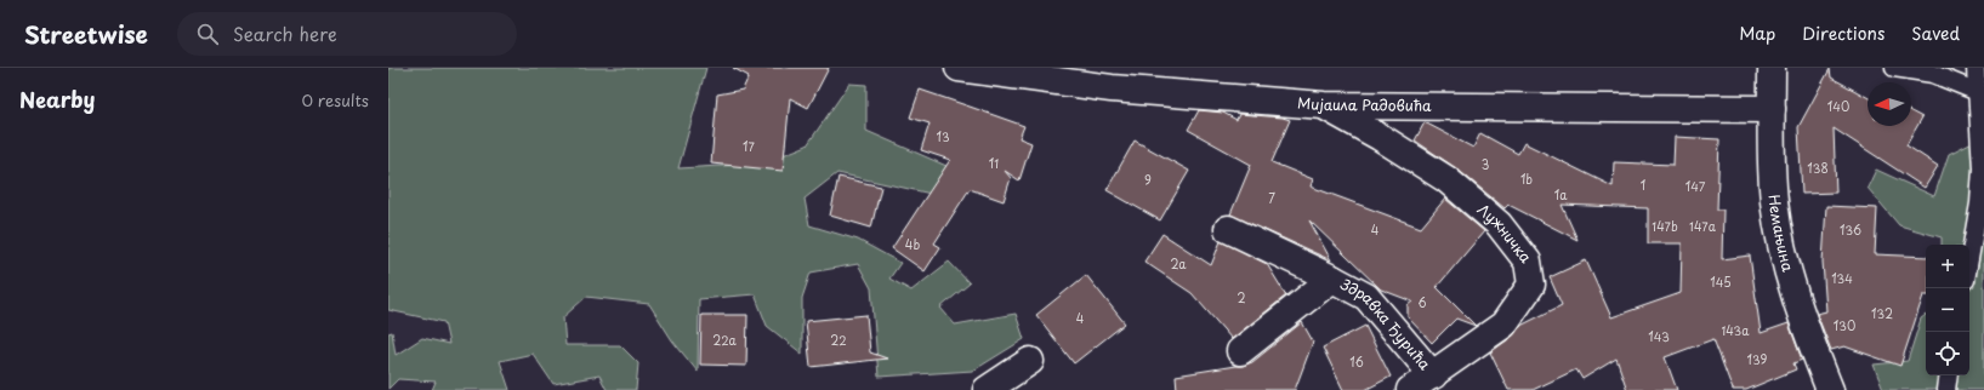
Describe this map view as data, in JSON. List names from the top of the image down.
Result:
{
  "streets": {
    "street": [
      "Мијаила Радовића",
      "Немањина",
      "Лужничка",
      "Здравка Ђурића"
    ]
  },
  "crossings": [
    ["Мијаила Радовића", "Немањина"],
    ["Мијаила Радовића", "Лужничка"],
    ["Лужничка", "Здравка Ђурића"]
  ],
  "house_numbers": [
    "140",
    "13",
    "17",
    "11",
    "3",
    "138",
    "1b",
    "9",
    "1",
    "147",
    "1a",
    "7",
    "147b",
    "147a",
    "4",
    "136",
    "4b",
    "2a",
    "134",
    "145",
    "2",
    "6",
    "132",
    "4",
    "130",
    "143a",
    "143",
    "22a",
    "22",
    "139",
    "16"
  ],
  "north": "left",
  "page": {
    "header": "Streetwise",
    "search": "Search here",
    "nav": ["Map", "Directions", "Saved"],
    "heading": ["Nearby", "0 results"],
    "map_buttons": ["+", "−"]
  }
}
